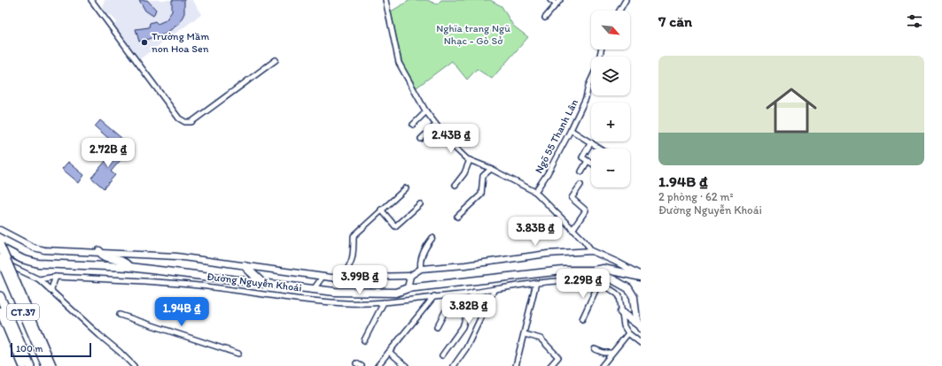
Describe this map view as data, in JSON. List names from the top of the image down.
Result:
{
  "streets": {
    "highway": ["CT.37"],
    "main road": ["Đường Nguyễn Khoái"],
    "street": ["Ngõ 55 Thanh Lân"]
  },
  "parks": ["Nghĩa trang Ngũ Nhạc - Gò Sở"],
  "places": ["Trường Mầm non Hoa Sen"],
  "scale_bar": "100 m",
  "north": "bottom right",
  "page": {
    "heading": "7 căn",
    "map_buttons": ["+", "−"],
    "list": [
      {
        "name": "1.94B ₫",
        "note": "2 phòng · 62 m² · Đường Nguyễn Khoái"
      }
    ],
    "price": [
      "2.43B ₫",
      "2.72B ₫",
      "3.83B ₫",
      "3.99B ₫",
      "2.29B ₫",
      "3.82B ₫",
      "1.94B ₫"
    ],
    "scale": "100 m"
  }
}
